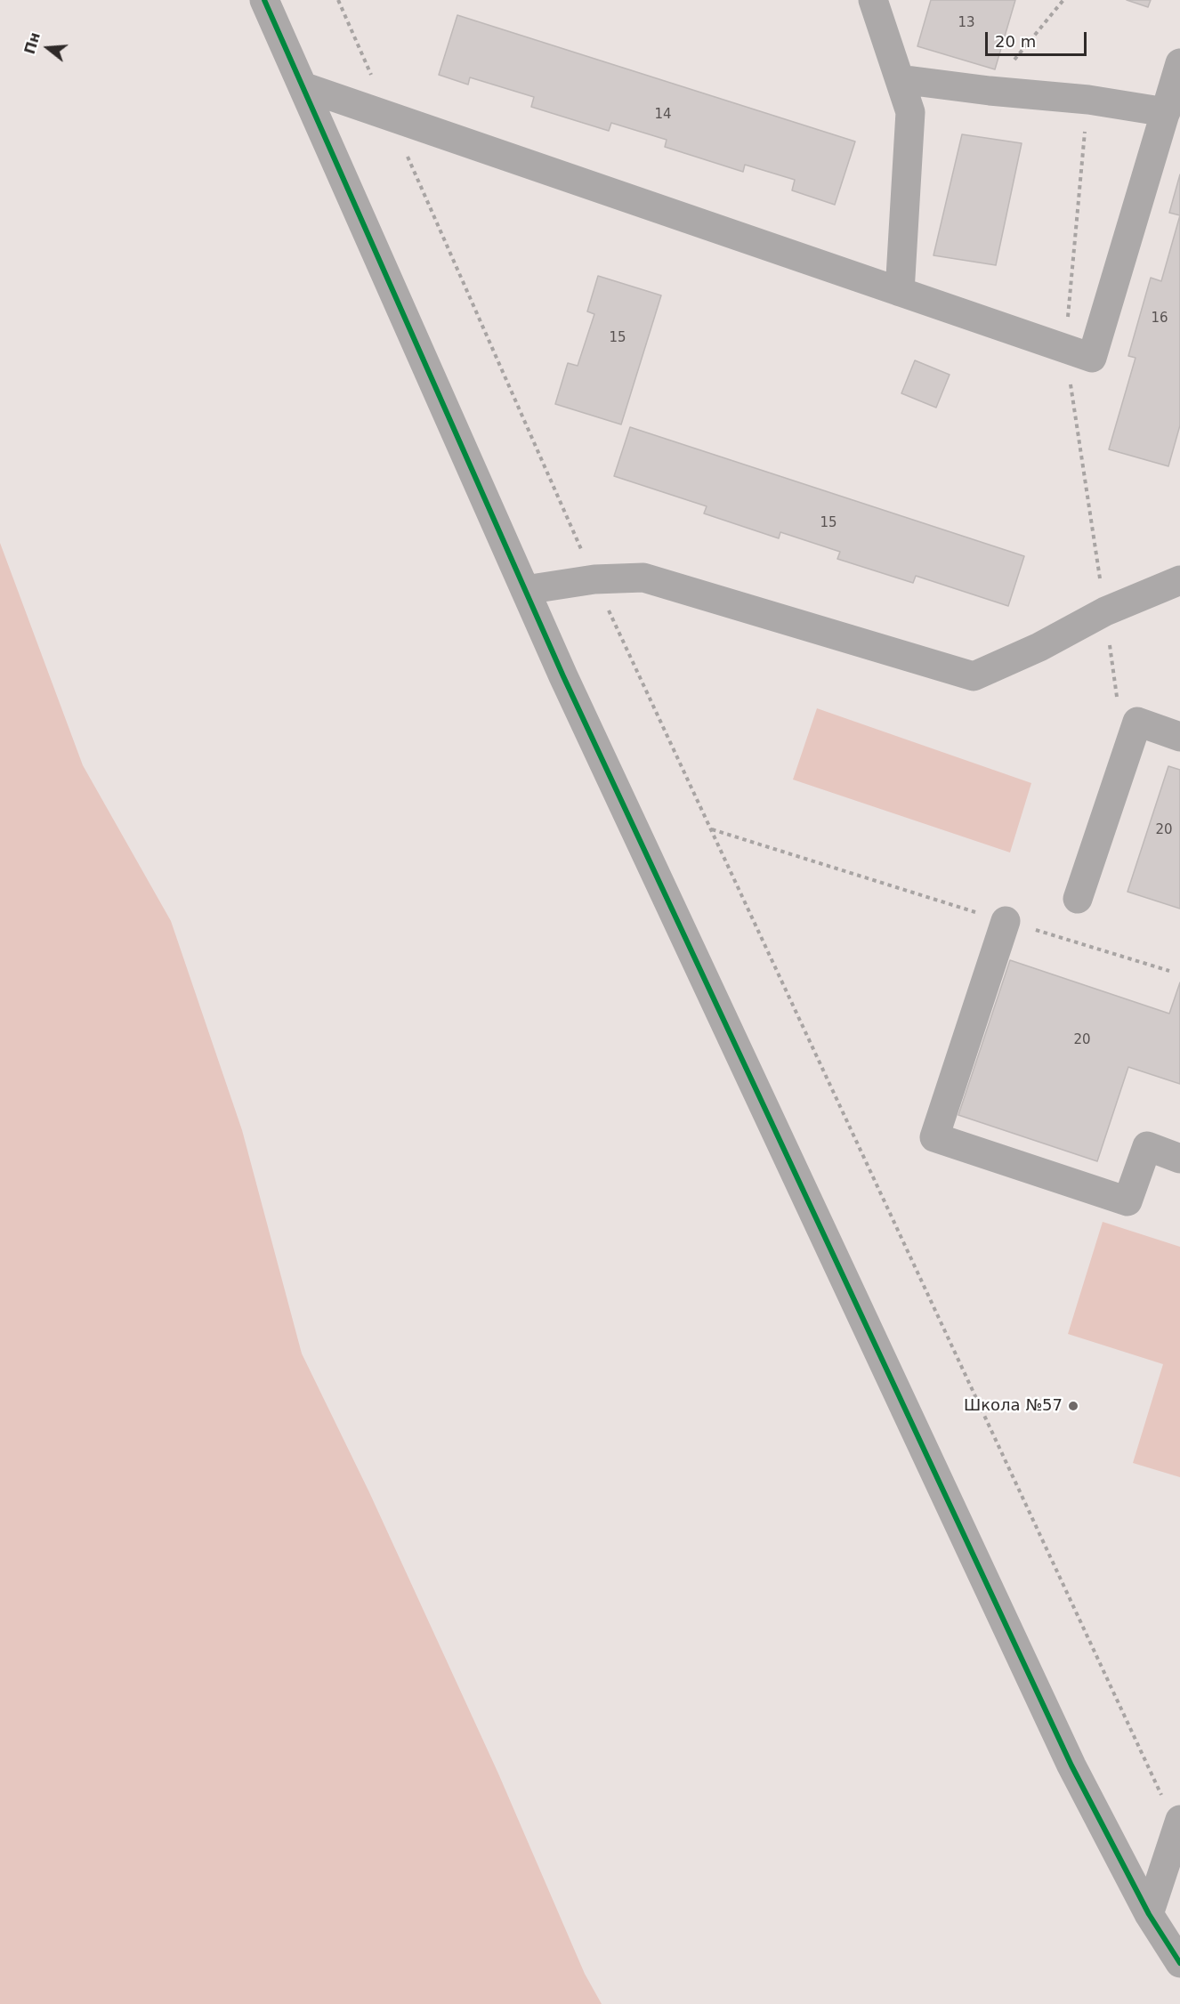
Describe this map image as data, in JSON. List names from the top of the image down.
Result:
{
  "places": ["Школа №57"],
  "house_numbers": [
    "13",
    "14",
    "16",
    "15",
    "15",
    "20",
    "20"
  ],
  "scale_bar": "20 m",
  "north": "left"
}
